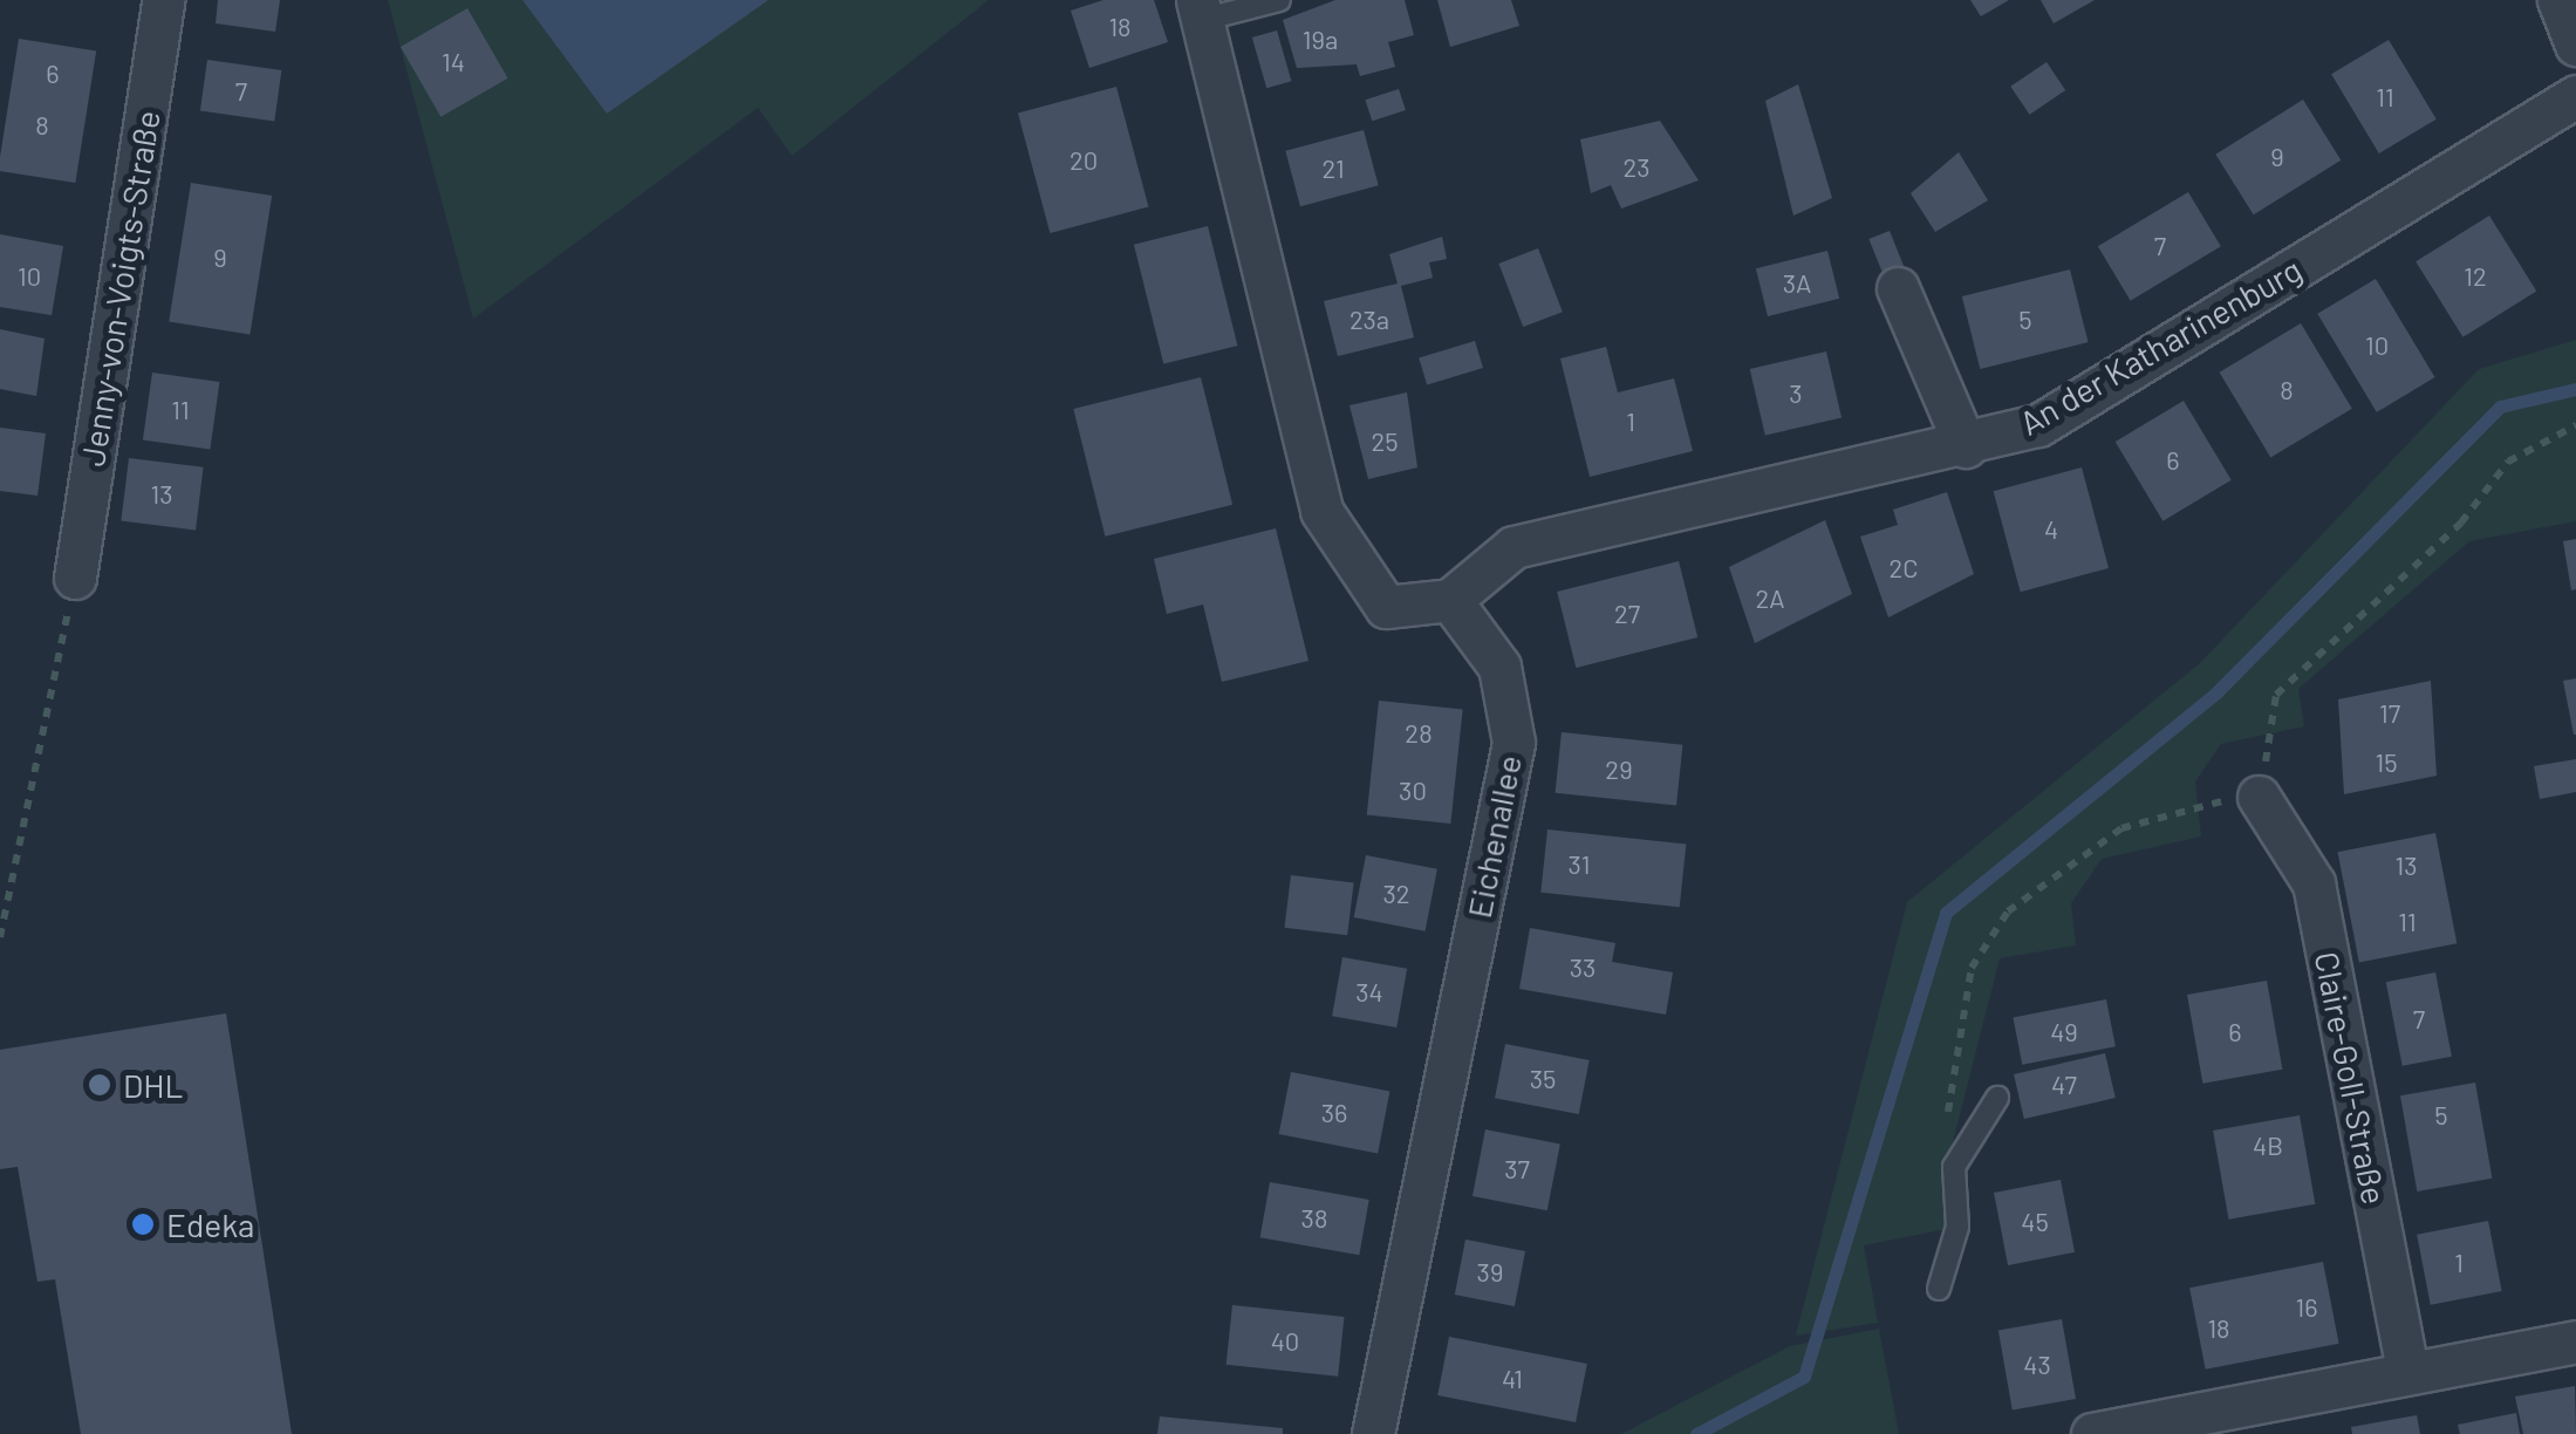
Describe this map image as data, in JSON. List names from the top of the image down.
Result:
{
  "streets": {
    "street": [
      "Jenny-von-Voigts-Straße",
      "An der Katharinenburg",
      "Eichenallee",
      "Claire-Goll-Straße"
    ]
  },
  "crossings": [
    ["An der Katharinenburg", "Eichenallee"]
  ],
  "places": ["DHL", "Edeka"],
  "house_numbers": [
    "18",
    "19a",
    "14",
    "6",
    "7",
    "11",
    "8",
    "9",
    "20",
    "23",
    "21",
    "7",
    "9",
    "10",
    "12",
    "3A",
    "23a",
    "5",
    "10",
    "8",
    "3",
    "11",
    "1",
    "25",
    "6",
    "13",
    "4",
    "2C",
    "2A",
    "27",
    "17",
    "28",
    "15",
    "29",
    "30",
    "31",
    "13",
    "32",
    "11",
    "33",
    "34",
    "7",
    "49",
    "6",
    "35",
    "47",
    "36",
    "5",
    "4B",
    "37",
    "38",
    "45",
    "1",
    "39",
    "16",
    "18",
    "40",
    "43",
    "41"
  ]
}
